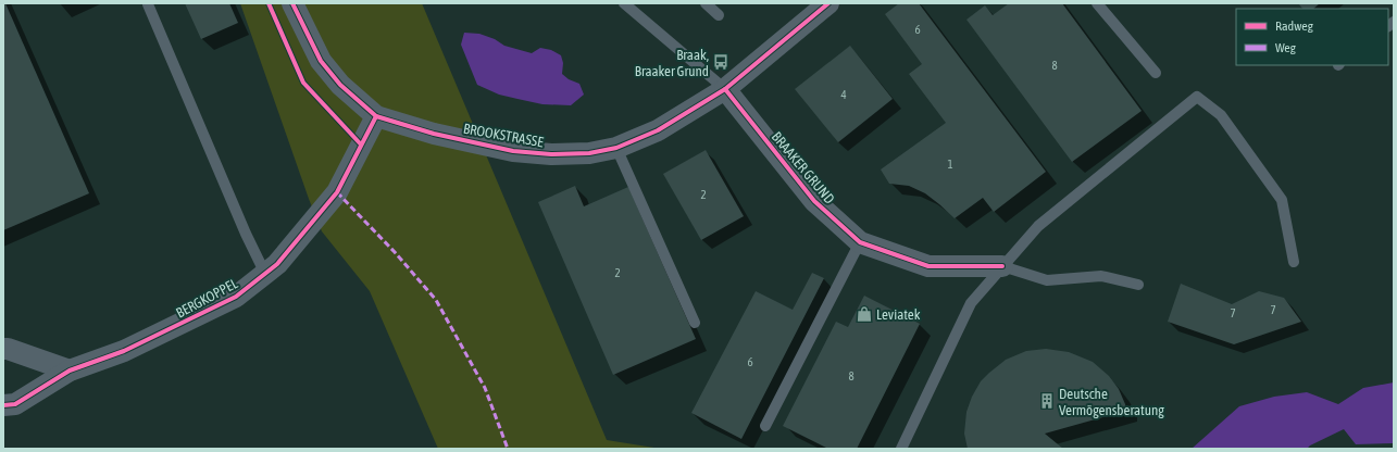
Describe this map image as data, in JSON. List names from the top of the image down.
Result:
{
  "streets": {
    "street": ["BROOKSTRASSE", "BRAAKER GRUND", "BERGKOPPEL"]
  },
  "crossings": [
    ["BROOKSTRASSE", "BRAAKER GRUND"],
    ["BROOKSTRASSE", "BERGKOPPEL"]
  ],
  "places": {
    "bus stop": ["Braak, Braaker Grund"],
    "shop": ["Leviatek"],
    "building": ["Deutsche Vermögensberatung"]
  },
  "house_numbers": [
    "6",
    "8",
    "4",
    "1",
    "2",
    "2",
    "7",
    "7",
    "6",
    "8"
  ],
  "legend": ["Radweg", "Weg"]
}
